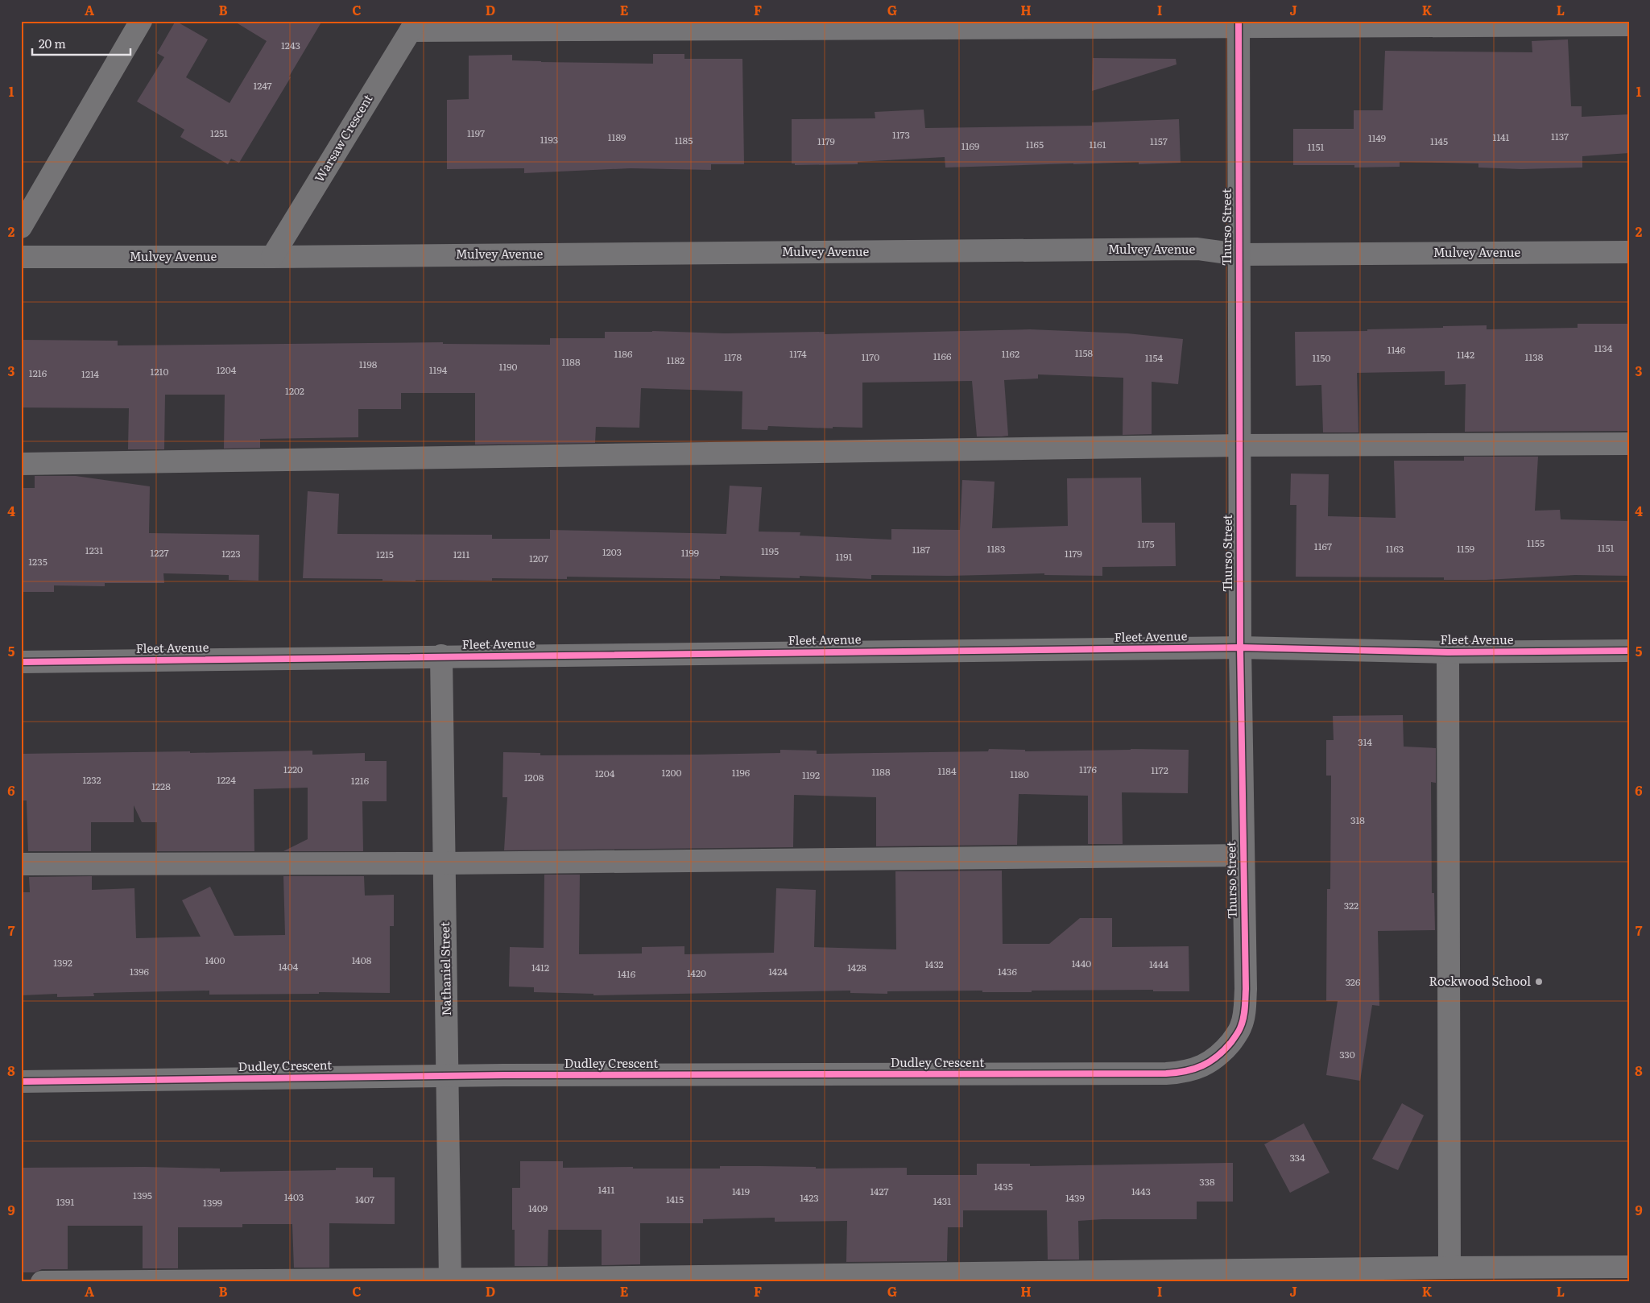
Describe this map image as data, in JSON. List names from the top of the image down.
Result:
{
  "streets": {
    "street": [
      "Warsaw Crescent",
      "Thurso Street",
      "Mulvey Avenue",
      "Fleet Avenue",
      "Nathaniel Street",
      "Dudley Crescent"
    ]
  },
  "crossings": [
    ["Warsaw Crescent", "Mulvey Avenue"],
    ["Thurso Street", "Mulvey Avenue"],
    ["Thurso Street", "Fleet Avenue"],
    ["Thurso Street", "Dudley Crescent"],
    ["Fleet Avenue", "Nathaniel Street"],
    ["Nathaniel Street", "Dudley Crescent"]
  ],
  "places": ["Rockwood School"],
  "house_numbers": [
    "1243",
    "1247",
    "1251",
    "1197",
    "1173",
    "1137",
    "1189",
    "1141",
    "1149",
    "1193",
    "1185",
    "1179",
    "1157",
    "1145",
    "1165",
    "1161",
    "1169",
    "1151",
    "1134",
    "1146",
    "1158",
    "1186",
    "1174",
    "1162",
    "1142",
    "1166",
    "1178",
    "1170",
    "1138",
    "1154",
    "1150",
    "1182",
    "1188",
    "1198",
    "1190",
    "1204",
    "1194",
    "1210",
    "1216",
    "1214",
    "1202",
    "1155",
    "1175",
    "1167",
    "1151",
    "1183",
    "1163",
    "1159",
    "1187",
    "1231",
    "1195",
    "1203",
    "1227",
    "1199",
    "1223",
    "1179",
    "1215",
    "1211",
    "1191",
    "1207",
    "1235",
    "314",
    "1220",
    "1176",
    "1172",
    "1184",
    "1188",
    "1200",
    "1196",
    "1204",
    "1180",
    "1192",
    "1208",
    "1232",
    "1224",
    "1216",
    "1228",
    "318",
    "322",
    "1400",
    "1408",
    "1392",
    "1440",
    "1432",
    "1444",
    "1404",
    "1412",
    "1428",
    "1396",
    "1424",
    "1436",
    "1420",
    "1416",
    "326",
    "330",
    "334",
    "338",
    "1435",
    "1411",
    "1419",
    "1427",
    "1443",
    "1395",
    "1403",
    "1423",
    "1439",
    "1407",
    "1415",
    "1431",
    "1391",
    "1399",
    "1409"
  ],
  "scale_bar": "20 m",
  "grid": {
    "columns": [
      "A",
      "B",
      "C",
      "D",
      "E",
      "F",
      "G",
      "H",
      "I",
      "J",
      "K",
      "L"
    ],
    "rows": [
      "1",
      "2",
      "3",
      "4",
      "5",
      "6",
      "7",
      "8",
      "9"
    ]
  }
}
